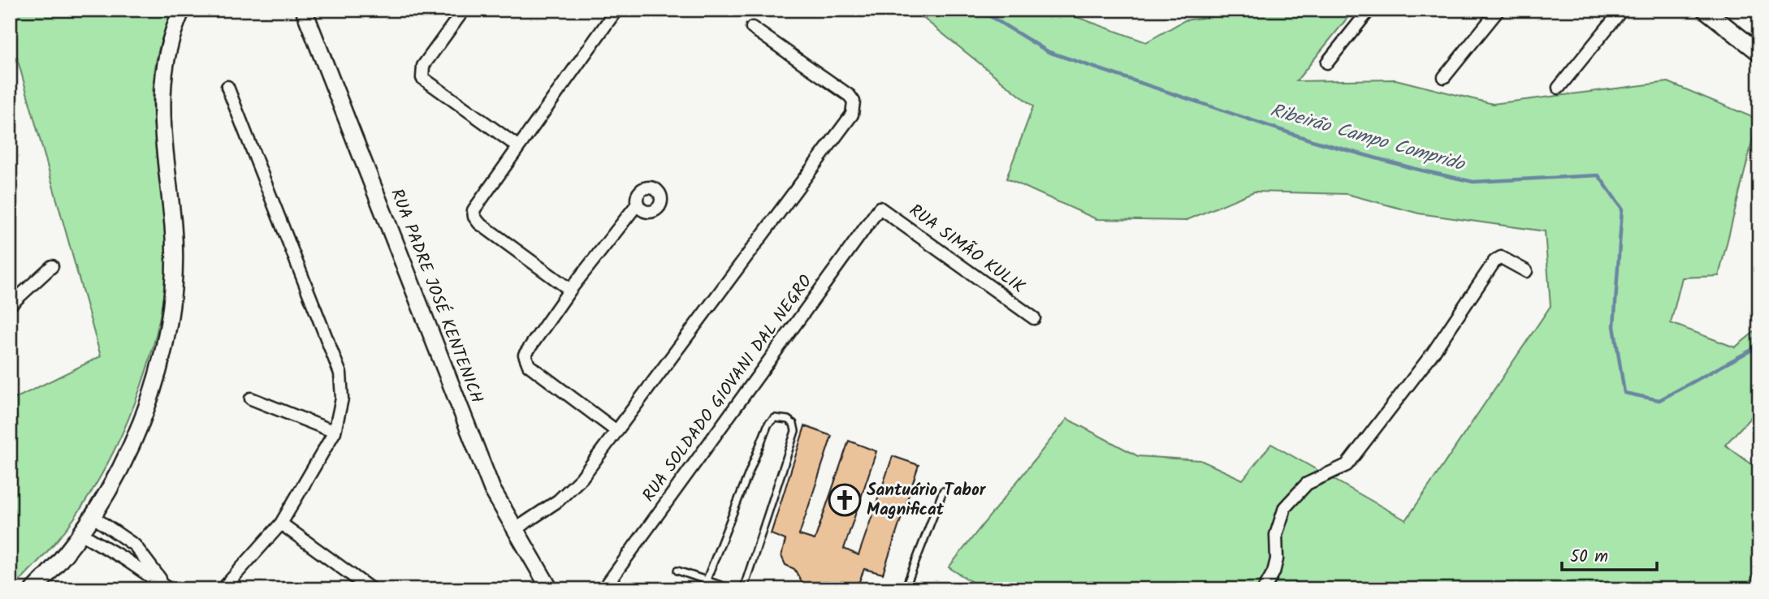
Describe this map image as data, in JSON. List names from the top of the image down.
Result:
{
  "streets": {
    "street": ["RUA SIMÃO KULIK", "RUA PADRE JOSÉ KENTENICH", "RUA SOLDADO GIOVANI DAL NEGRO"]
  },
  "crossings": [
    ["RUA SIMÃO KULIK", "RUA SOLDADO GIOVANI DAL NEGRO"]
  ],
  "water": ["Ribeirão Campo Comprido"],
  "places": {
    "church": ["Santuário Tabor Magnificat"]
  },
  "scale_bar": "50 m"
}
